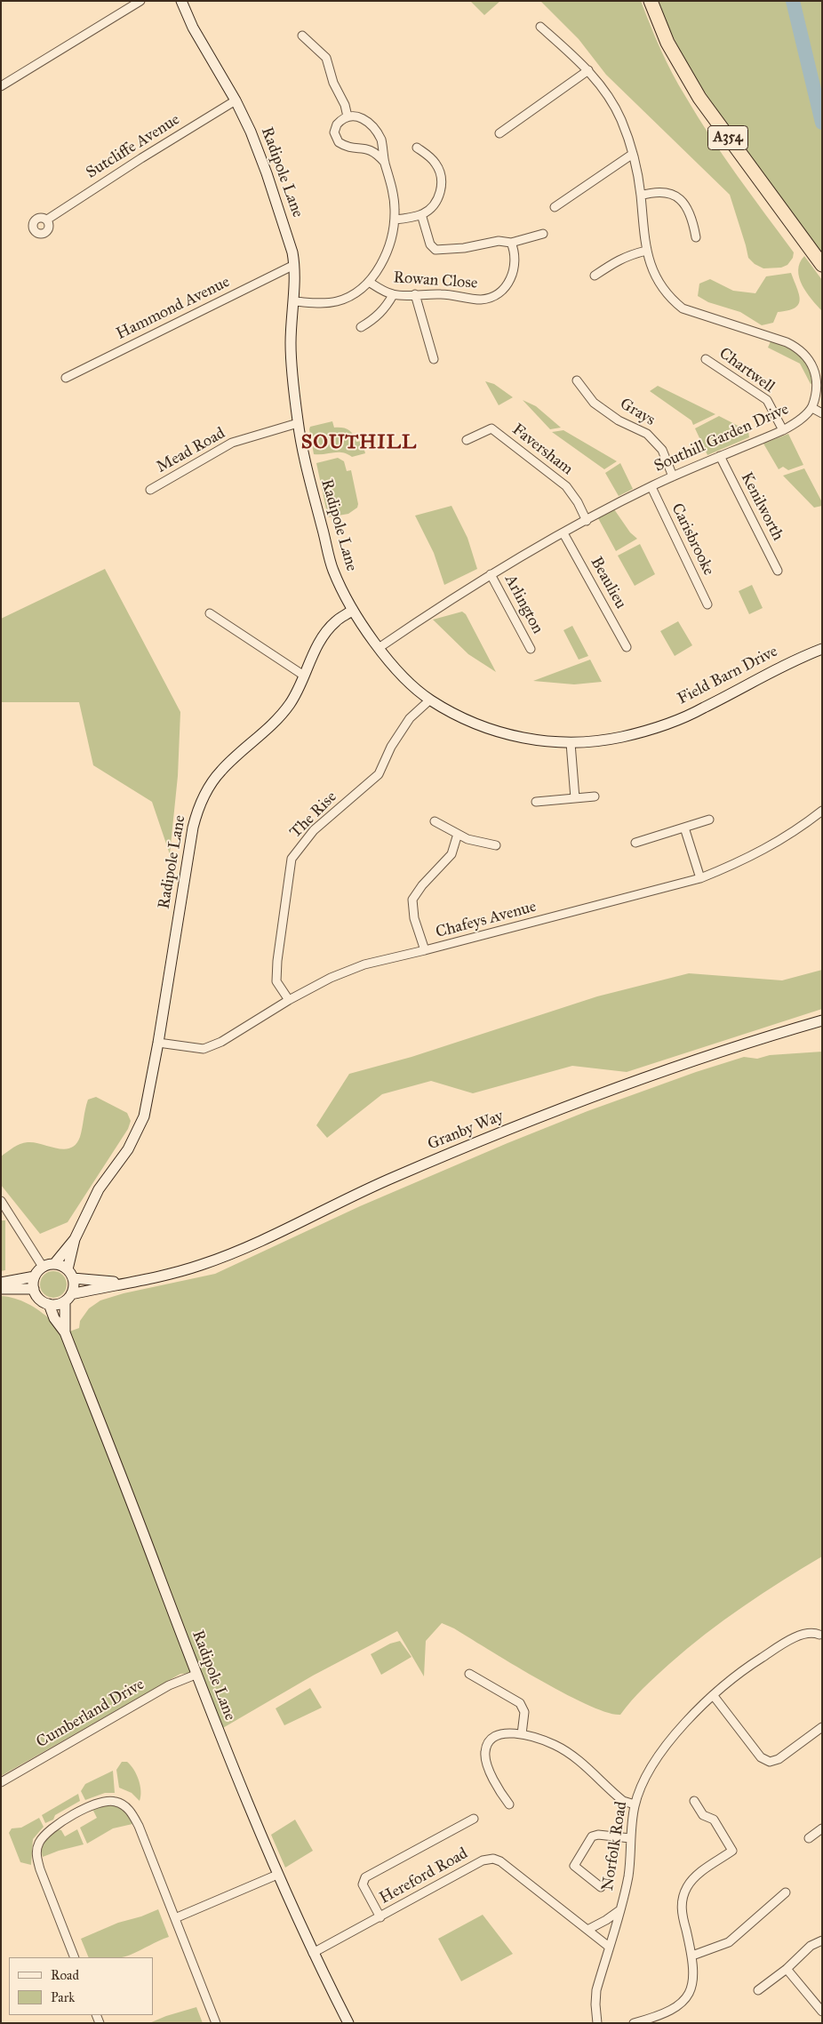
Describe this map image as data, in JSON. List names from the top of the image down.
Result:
{
  "streets": {
    "highway": ["A354"],
    "street": [
      "Sutcliffe Avenue",
      "Radipole Lane",
      "Rowan Close",
      "Hammond Avenue",
      "Chartwell",
      "Grays",
      "Southill Garden Drive",
      "Faversham",
      "Mead Road",
      "Kenilworth",
      "Carisbrooke",
      "Beaulieu",
      "Arlington",
      "Field Barn Drive",
      "The Rise",
      "Chafeys Avenue",
      "Granby Way",
      "Cumberland Drive",
      "Norfolk Road",
      "Hereford Road"
    ]
  },
  "crossings": [
    ["Sutcliffe Avenue", "Radipole Lane"],
    ["Radipole Lane", "Hammond Avenue"],
    ["Radipole Lane", "Mead Road"],
    ["Radipole Lane", "Field Barn Drive"],
    ["Radipole Lane", "Chafeys Avenue"],
    ["Radipole Lane", "Granby Way"],
    ["Radipole Lane", "Cumberland Drive"],
    ["Radipole Lane", "Hereford Road"],
    ["Chartwell", "Southill Garden Drive"],
    ["Grays", "Southill Garden Drive"],
    ["Southill Garden Drive", "Faversham"],
    ["Southill Garden Drive", "Kenilworth"],
    ["Southill Garden Drive", "Carisbrooke"],
    ["Southill Garden Drive", "Beaulieu"],
    ["Southill Garden Drive", "Arlington"],
    ["Southill Garden Drive", "Field Barn Drive"],
    ["Field Barn Drive", "The Rise"],
    ["The Rise", "Chafeys Avenue"],
    ["Norfolk Road", "Hereford Road"]
  ],
  "districts": ["SOUTHILL"],
  "legend": ["Road", "Park"]
}
